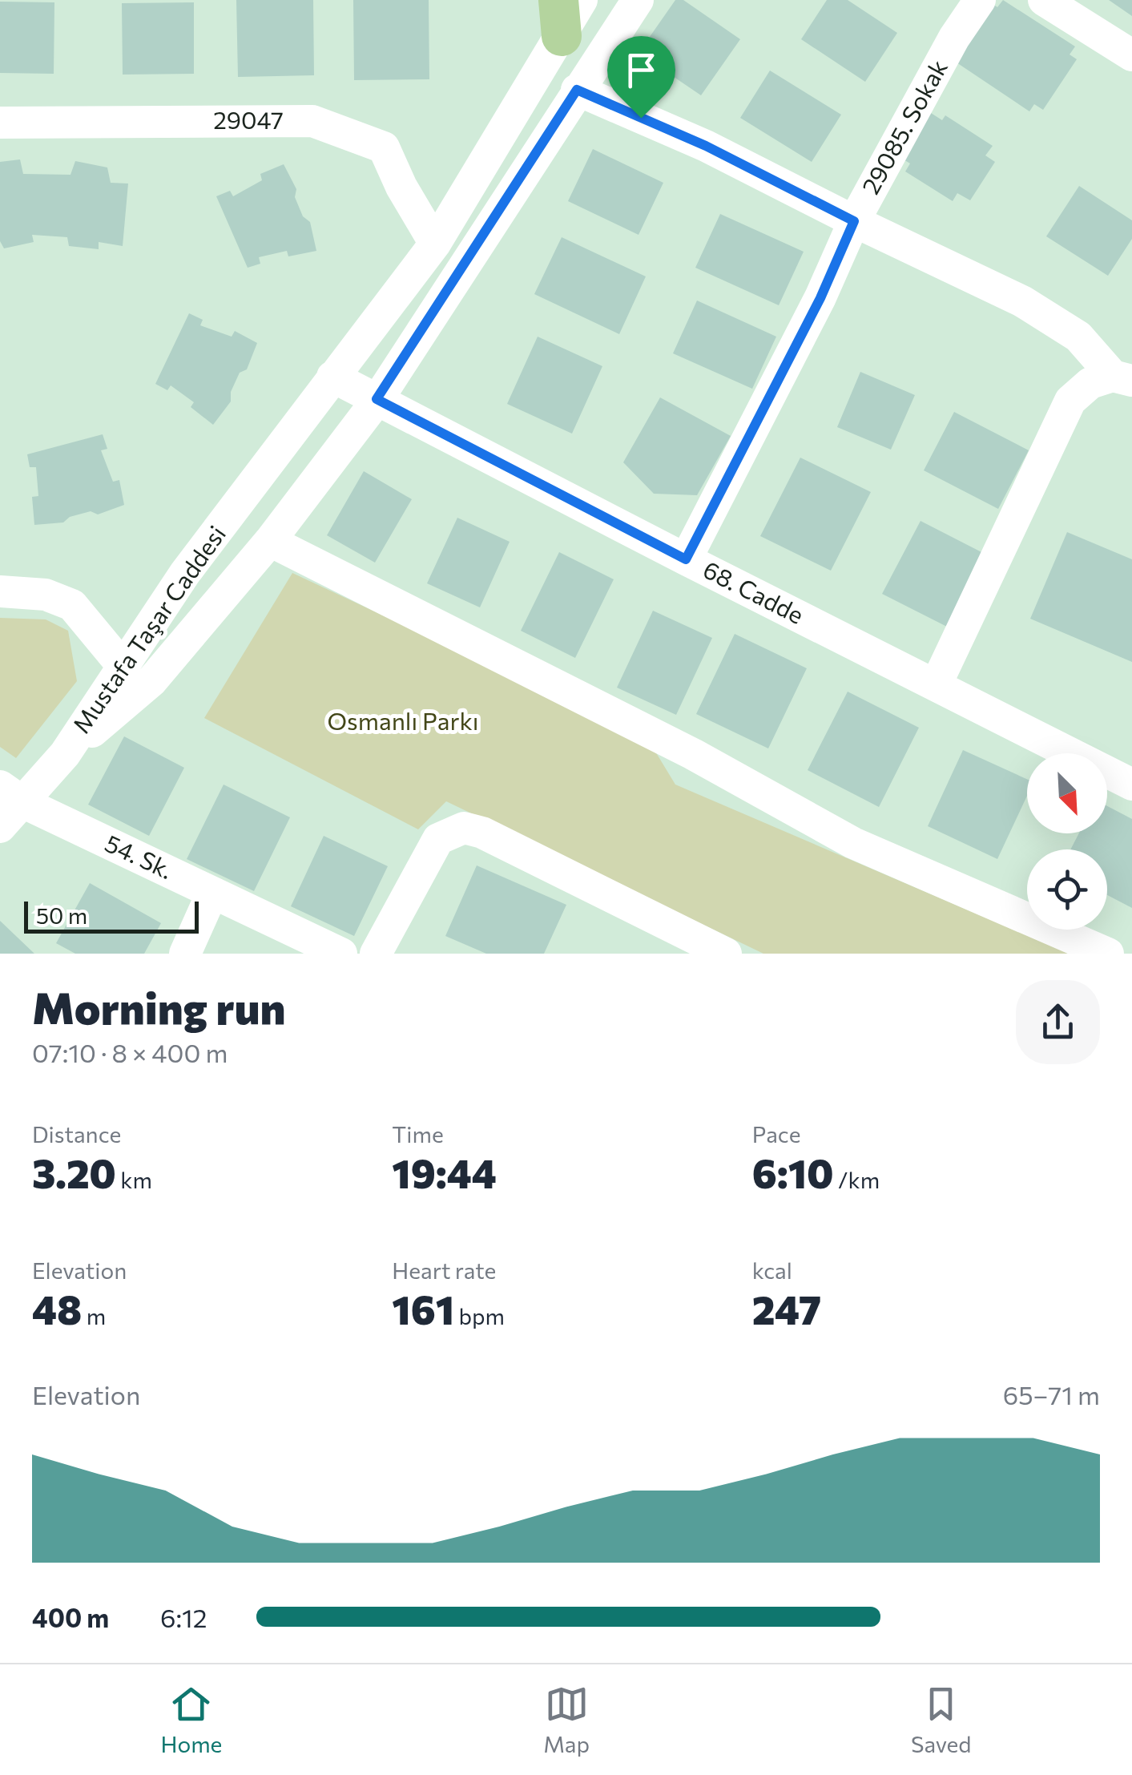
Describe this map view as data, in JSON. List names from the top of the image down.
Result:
{
  "streets": {
    "street": [
      "29047",
      "29085. Sokak",
      "68. Cadde",
      "Mustafa Taşar Caddesi",
      "54. Sk."
    ]
  },
  "crossings": [
    ["29047", "Mustafa Taşar Caddesi"],
    ["29085. Sokak", "68. Cadde"],
    ["68. Cadde", "Mustafa Taşar Caddesi"]
  ],
  "parks": ["Osmanlı Parkı"],
  "scale_bar": "50 m",
  "north": "bottom right",
  "page": {
    "scale": "50 m",
    "heading": ["Morning run", "07:10 · 8 × 400 m"],
    "stats": [
      ["Distance", "3.20 km"],
      ["Time", "19:44"],
      ["Pace", "6:10 /km"],
      ["Elevation", "48 m"],
      ["Heart rate", "161 bpm"],
      ["kcal", "247"]
    ],
    "chart": ["Elevation", "65–71 m"],
    "list": [
      {
        "name": "400 m",
        "note": "6:12"
      }
    ],
    "tabs": ["Home", "Map", "Saved"]
  }
}
